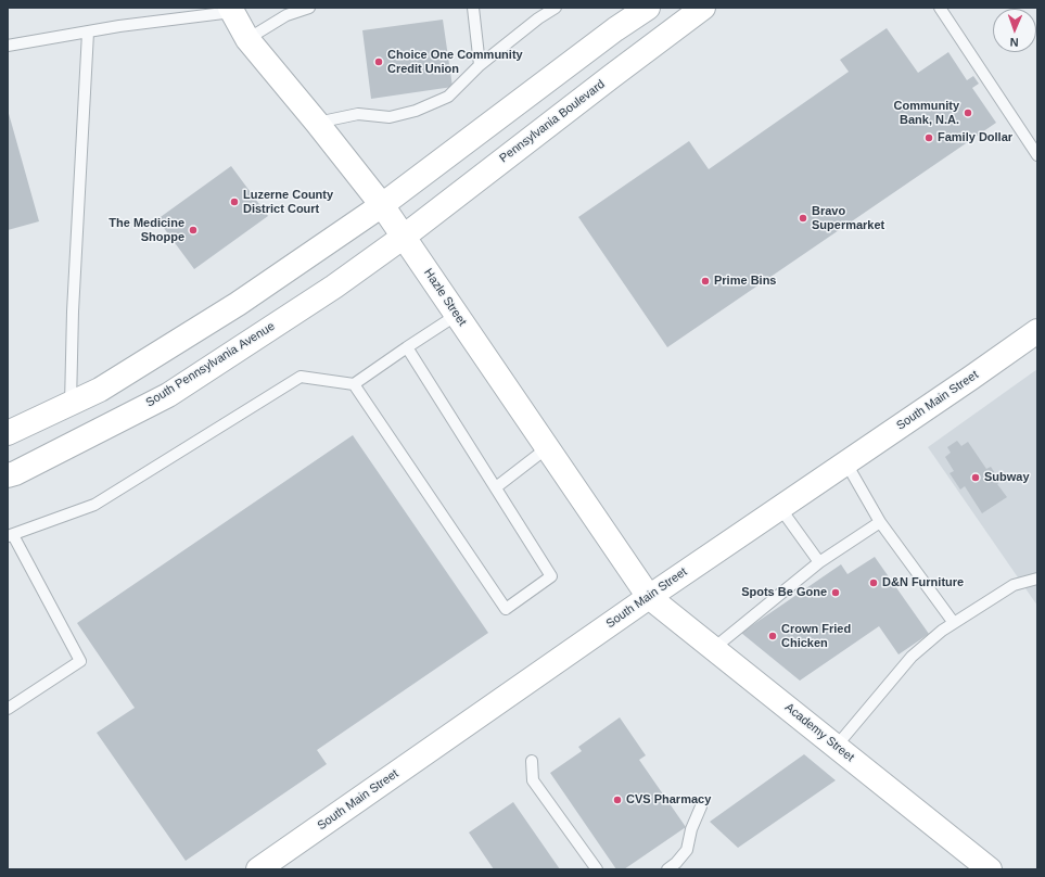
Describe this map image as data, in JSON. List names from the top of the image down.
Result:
{
  "streets": {
    "main road": [
      "Pennsylvania Boulevard",
      "Hazle Street",
      "South Pennsylvania Avenue",
      "South Main Street",
      "Academy Street"
    ]
  },
  "crossings": [
    ["Pennsylvania Boulevard", "Hazle Street"],
    ["Pennsylvania Boulevard", "South Pennsylvania Avenue"],
    ["Hazle Street", "South Pennsylvania Avenue"],
    ["Hazle Street", "South Main Street"],
    ["Hazle Street", "Academy Street"],
    ["South Main Street", "Academy Street"]
  ],
  "places": [
    "Choice One Community Credit Union",
    "Community Bank, N.A.",
    "Family Dollar",
    "Luzerne County District Court",
    "Bravo Supermarket",
    "The Medicine Shoppe",
    "Prime Bins",
    "Subway",
    "D&N Furniture",
    "Spots Be Gone",
    "Crown Fried Chicken",
    "CVS Pharmacy"
  ],
  "north": "bottom"
}
